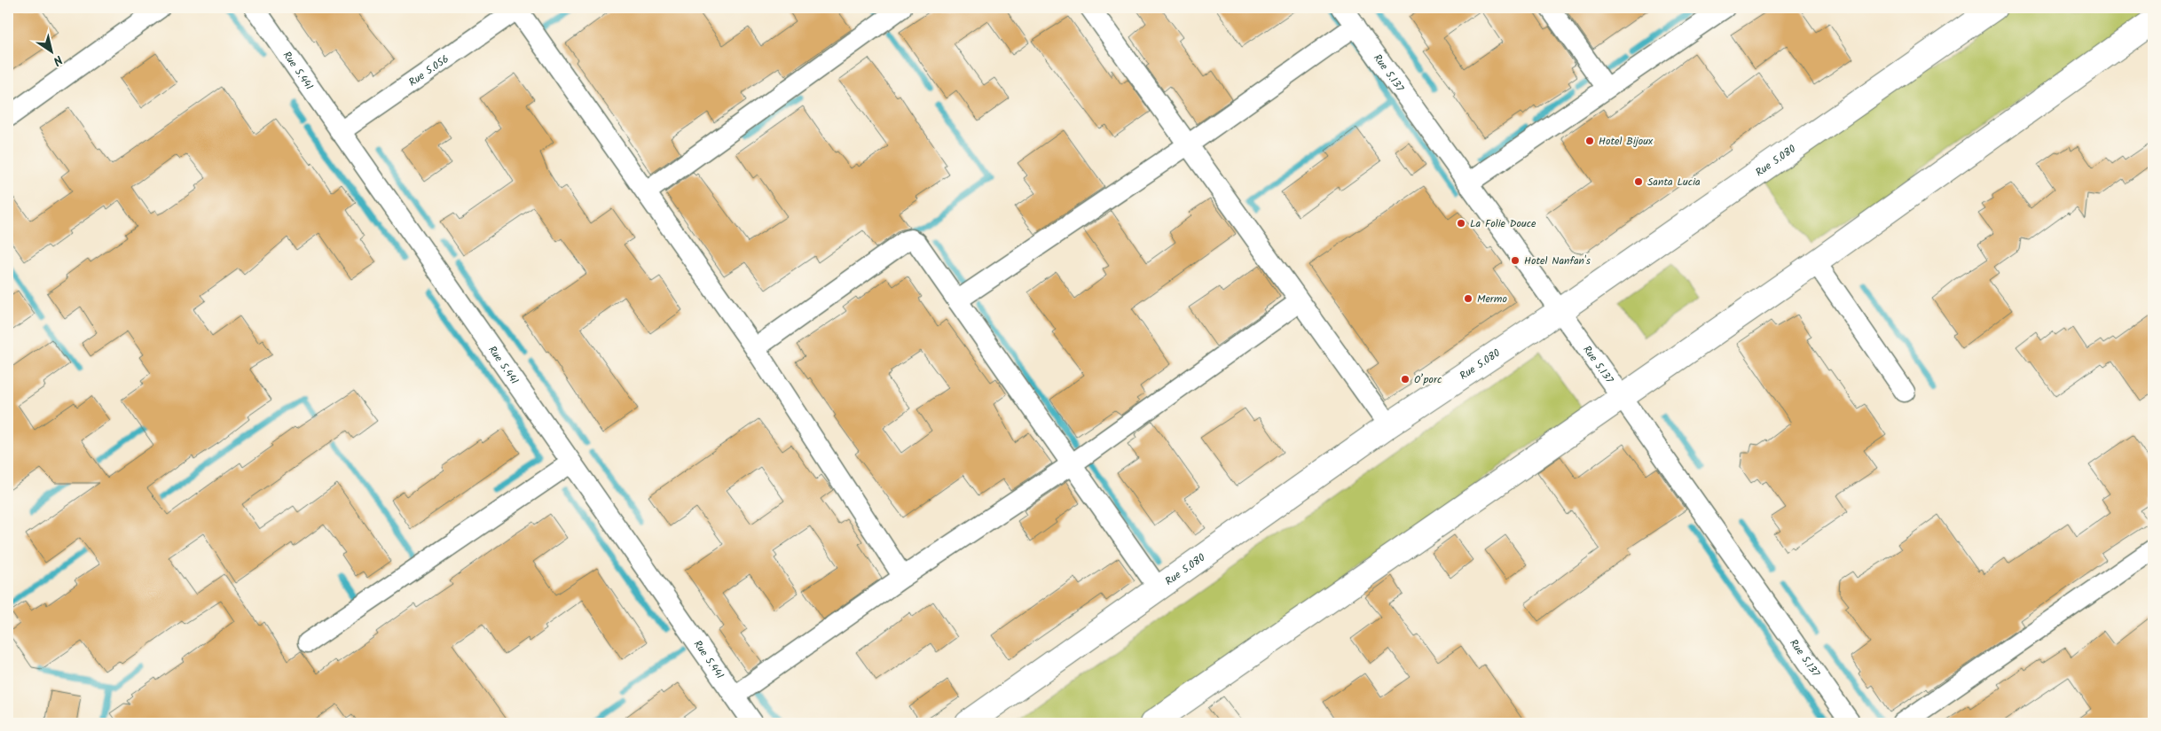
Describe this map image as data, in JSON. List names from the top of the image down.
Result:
{
  "streets": {
    "main road": ["Rue 5.080"],
    "street": ["Rue 5.056", "Rue 5.441", "Rue 5.137"]
  },
  "crossings": [
    ["Rue 5.056", "Rue 5.441"],
    ["Rue 5.137", "Rue 5.080"]
  ],
  "places": [
    "Hotel Bijoux",
    "Santa Lucia",
    "La Folie Douce",
    "Hotel Nanfan's",
    "Mermo",
    "O’porc"
  ],
  "north": "bottom right"
}
